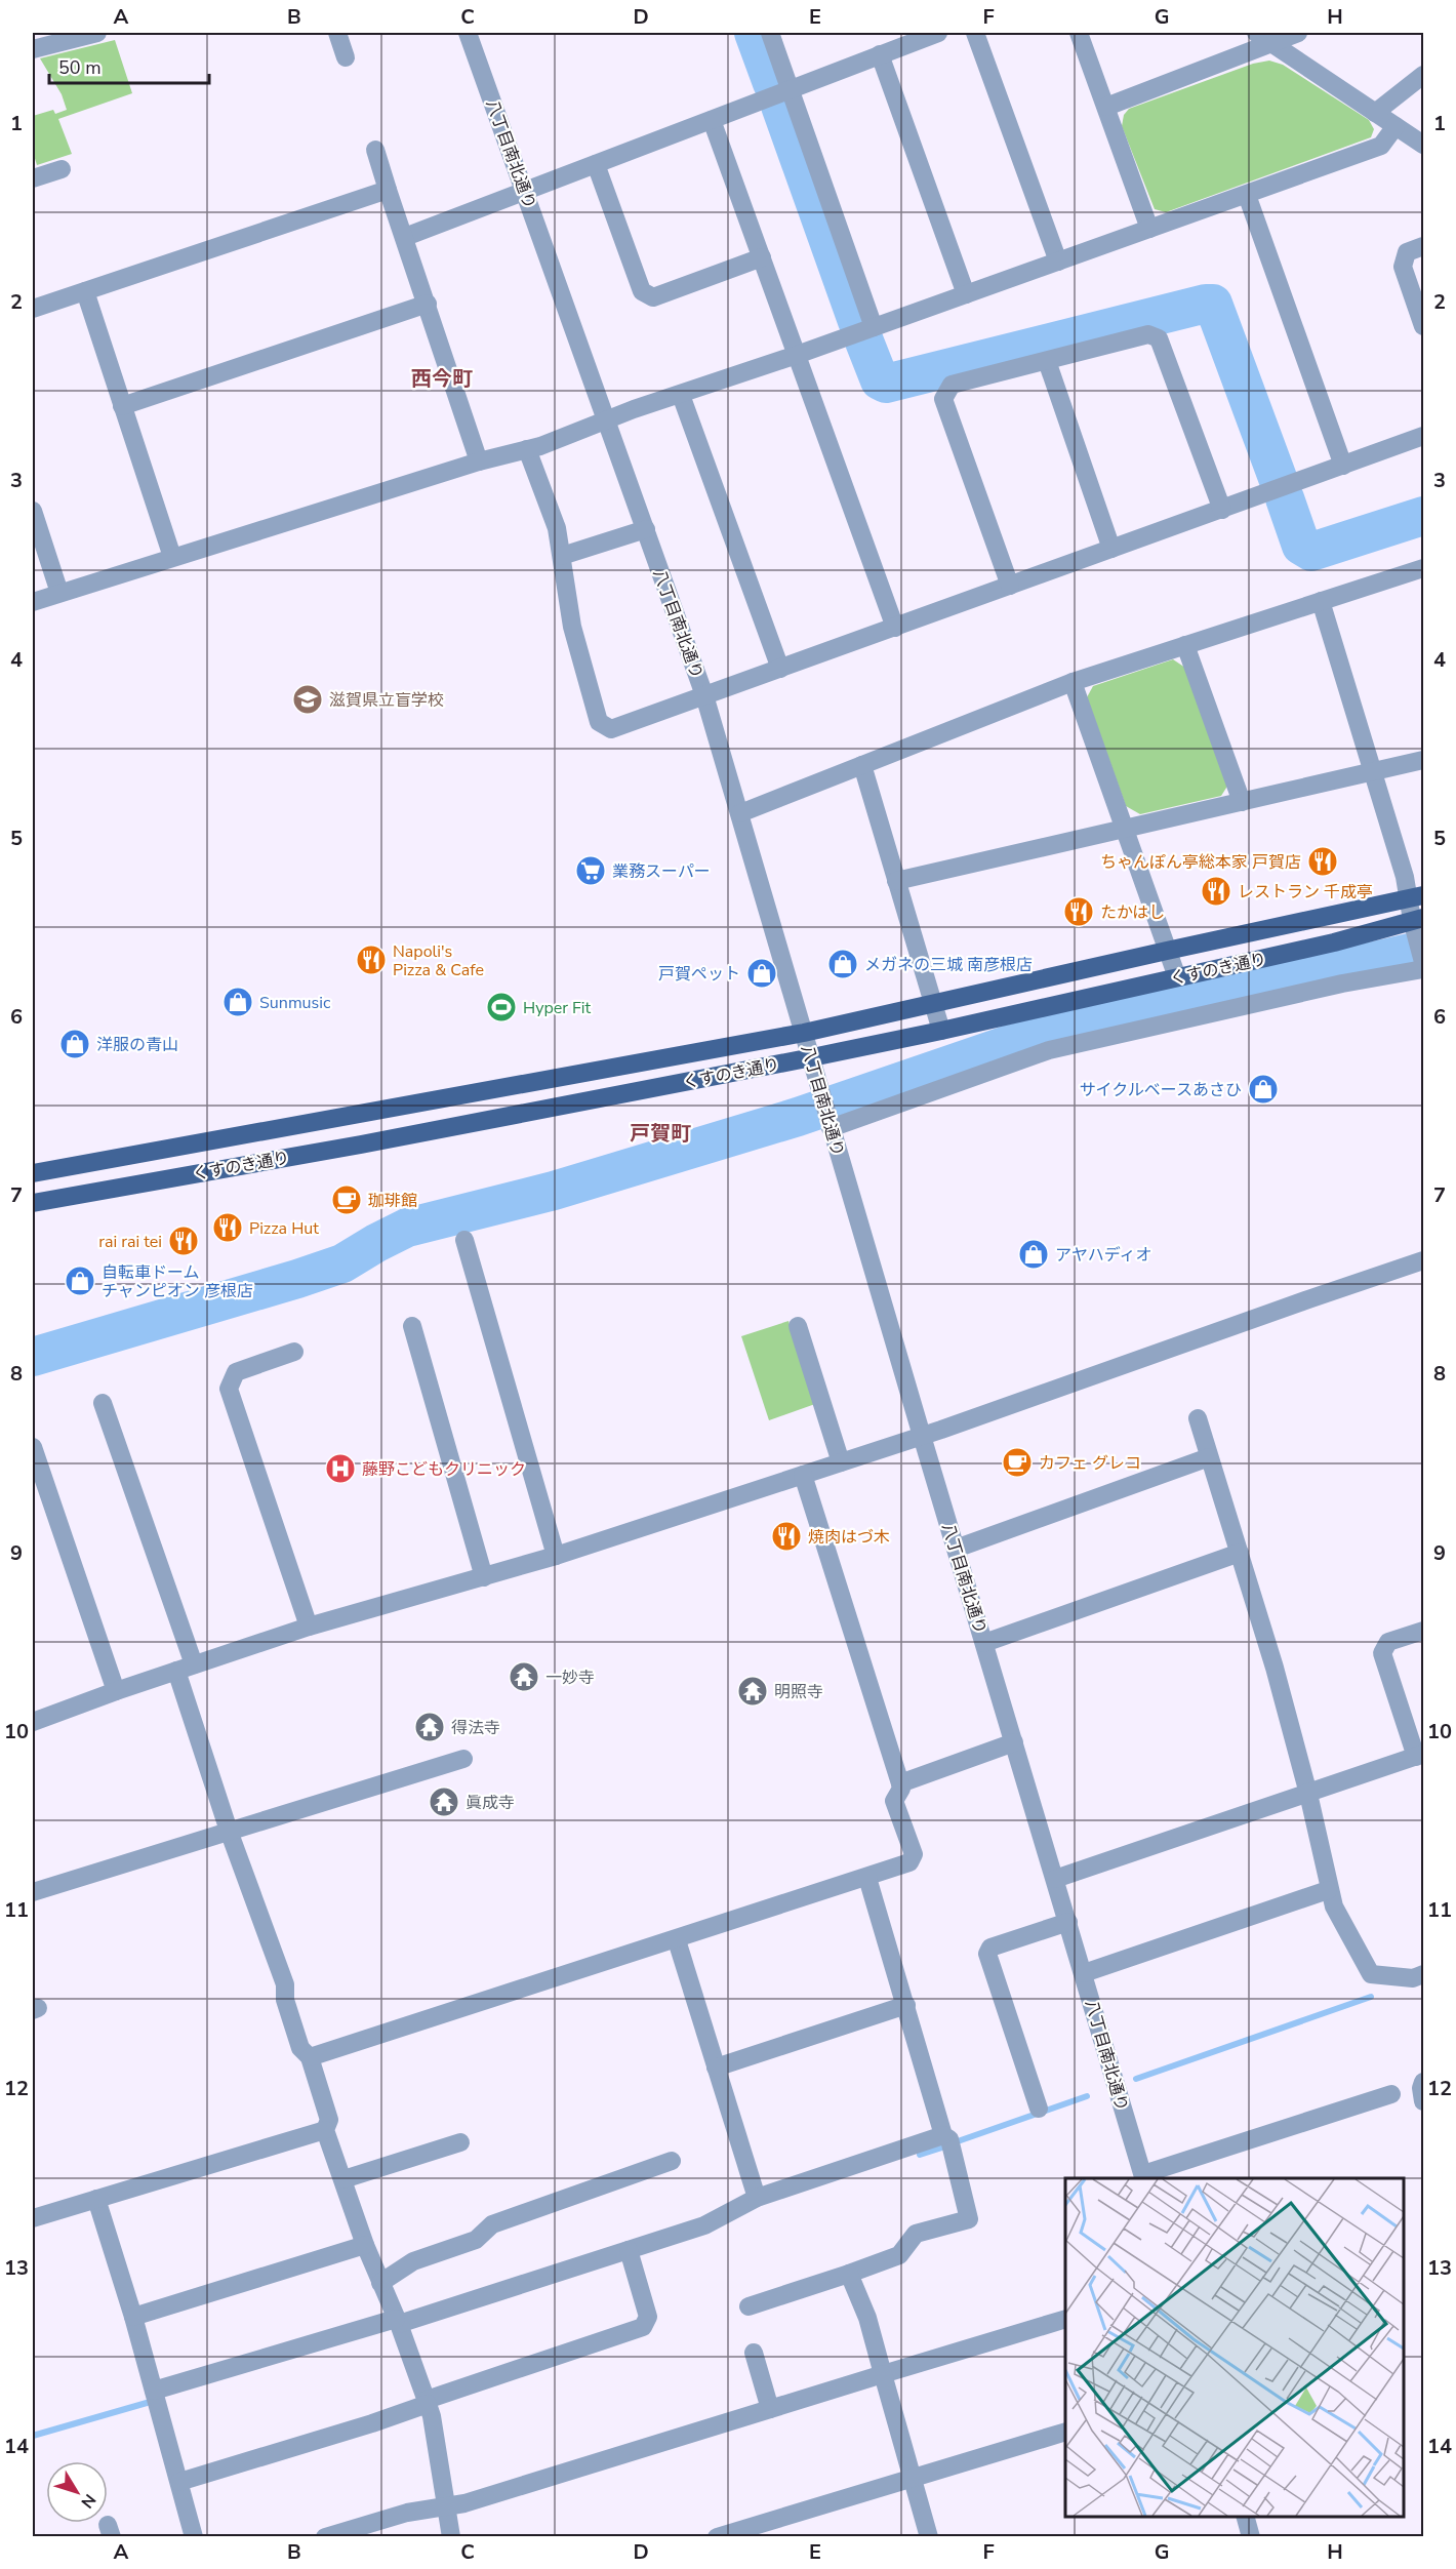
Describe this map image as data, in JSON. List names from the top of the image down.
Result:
{
  "streets": {
    "main road": ["くすのき通り"],
    "street": ["八丁目南北通り"]
  },
  "crossings": [
    ["八丁目南北通り", "くすのき通り"]
  ],
  "districts": ["西今町", "戸賀町"],
  "places": {
    "school or university": ["滋賀県立盲学校"],
    "restaurant": [
      "ちゃんぽん亭総本家 戸賀店",
      "レストラン 千成亭",
      "たかはし",
      "Napoli's Pizza & Cafe",
      "Pizza Hut",
      "rai rai tei",
      "焼肉はづ木"
    ],
    "supermarket": ["業務スーパー"],
    "shop": [
      "メガネの三城 南彦根店",
      "戸賀ペット",
      "Sunmusic",
      "洋服の青山",
      "サイクルベースあさひ",
      "アヤハディオ",
      "自転車ドーム チャンピオン 彦根店"
    ],
    "sports": ["Hyper Fit"],
    "cafe": ["珈琲館", "カフェ グレコ"],
    "hospital": ["藤野こどもクリニック"],
    "temple": [
      "一妙寺",
      "明照寺",
      "得法寺",
      "眞成寺"
    ]
  },
  "scale_bar": "50 m",
  "north": "bottom right",
  "grid": {
    "columns": [
      "A",
      "B",
      "C",
      "D",
      "E",
      "F",
      "G",
      "H"
    ],
    "rows": [
      "1",
      "2",
      "3",
      "4",
      "5",
      "6",
      "7",
      "8",
      "9",
      "10",
      "11",
      "12",
      "13",
      "14"
    ]
  }
}
